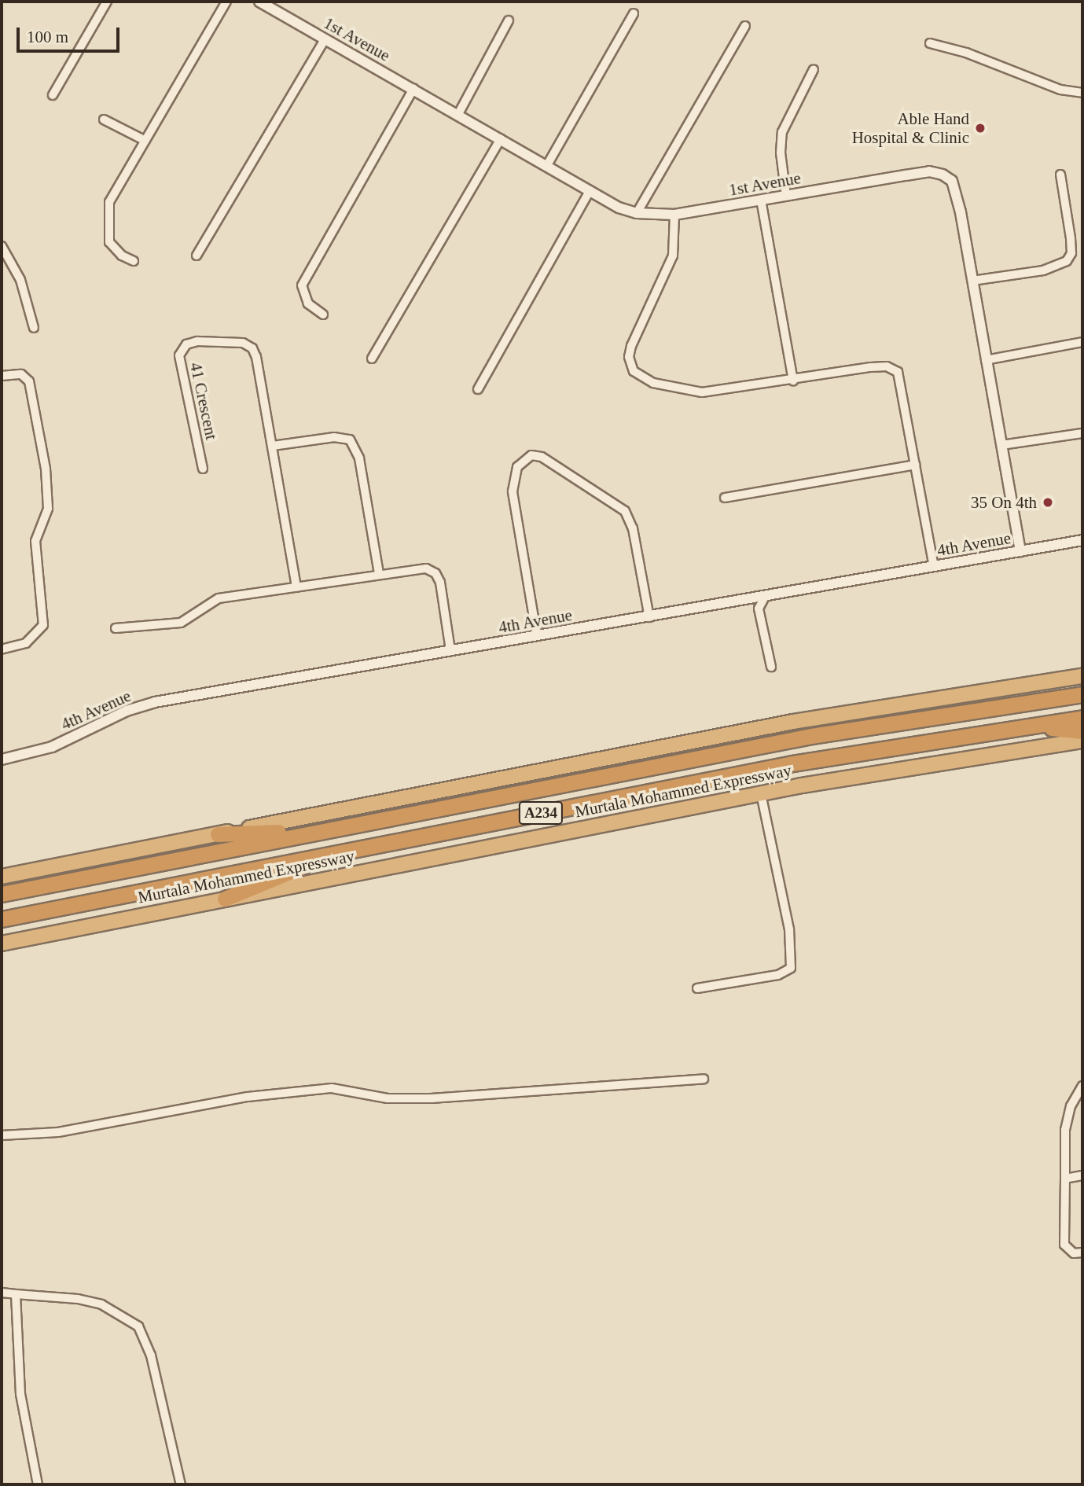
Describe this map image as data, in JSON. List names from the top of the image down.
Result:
{
  "streets": {
    "highway": ["Murtala Mohammed Expressway", "A234"],
    "street": ["1st Avenue", "41 Crescent", "4th Avenue"]
  },
  "crossings": [
    ["1st Avenue", "4th Avenue"]
  ],
  "places": ["Able Hand Hospital & Clinic", "35 On 4th"],
  "scale_bar": "100 m"
}
